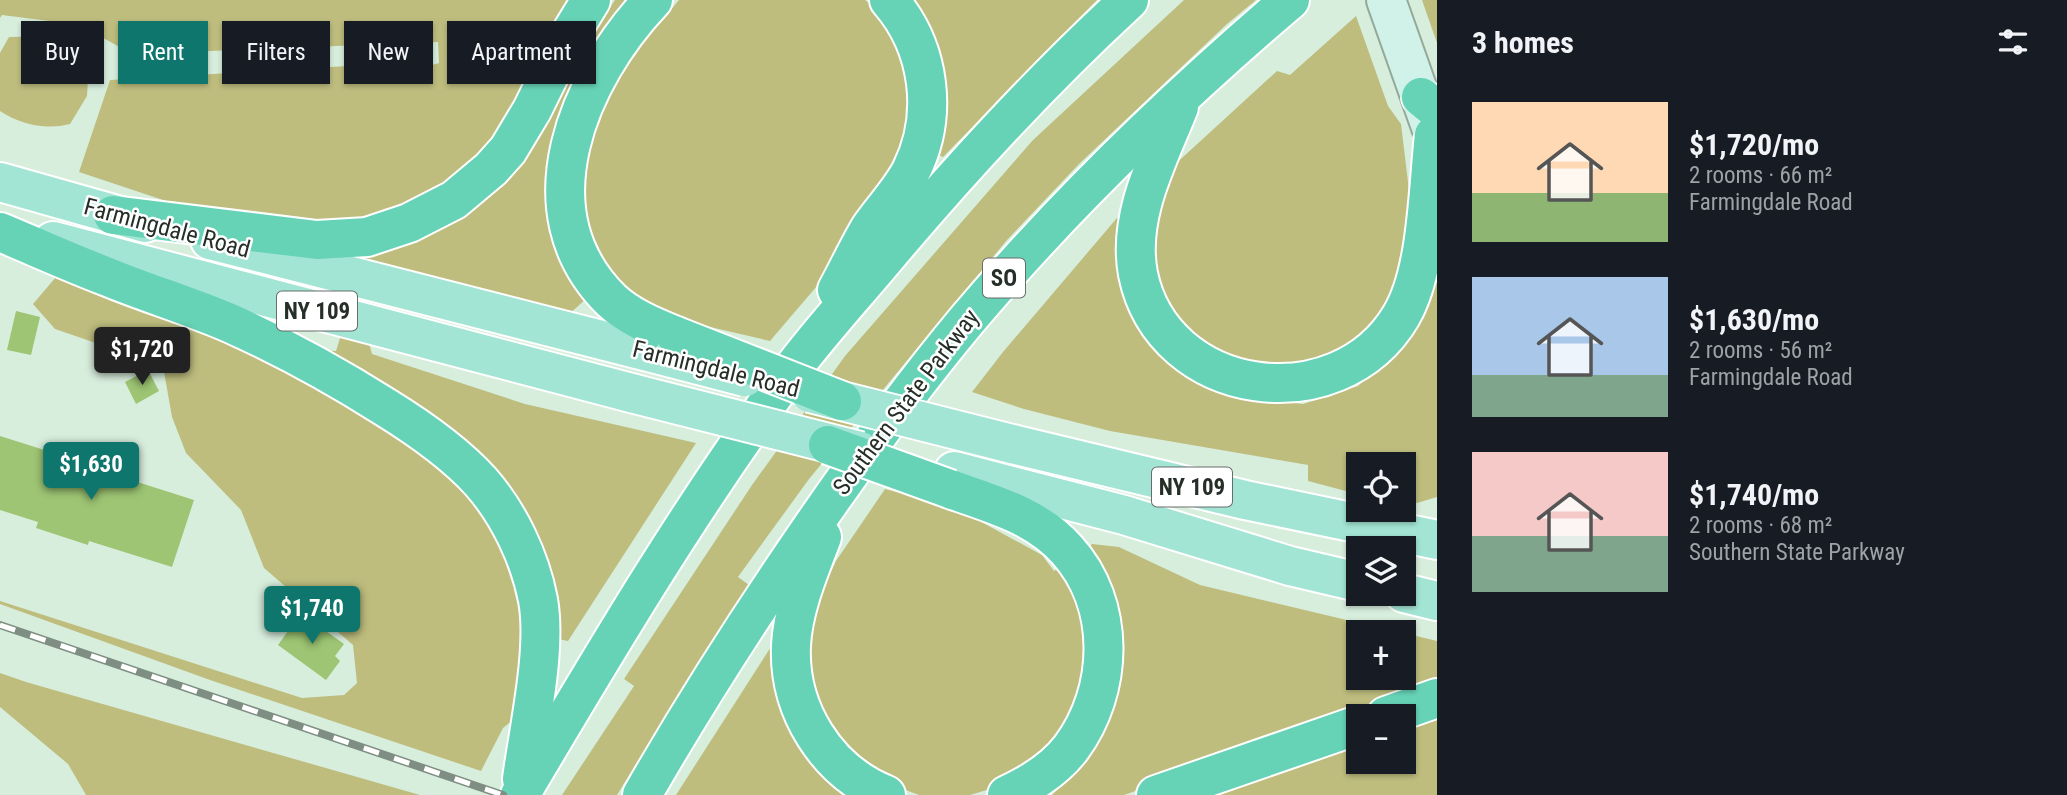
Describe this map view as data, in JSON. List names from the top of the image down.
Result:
{
  "streets": {
    "highway": ["SO", "Southern State Parkway"],
    "main road": ["Farmingdale Road", "NY 109"]
  },
  "page": {
    "heading": "3 homes",
    "chip": [
      "Buy",
      "Rent",
      "Filters",
      "New",
      "Apartment"
    ],
    "list": [
      {
        "name": "$1,720/mo",
        "note": "2 rooms · 66 m² · Farmingdale Road"
      },
      {
        "name": "$1,630/mo",
        "note": "2 rooms · 56 m² · Farmingdale Road"
      },
      {
        "name": "$1,740/mo",
        "note": "2 rooms · 68 m² · Southern State Parkway"
      }
    ],
    "price": ["$1,720", "$1,630", "$1,740"],
    "map_buttons": ["+", "−"]
  }
}
